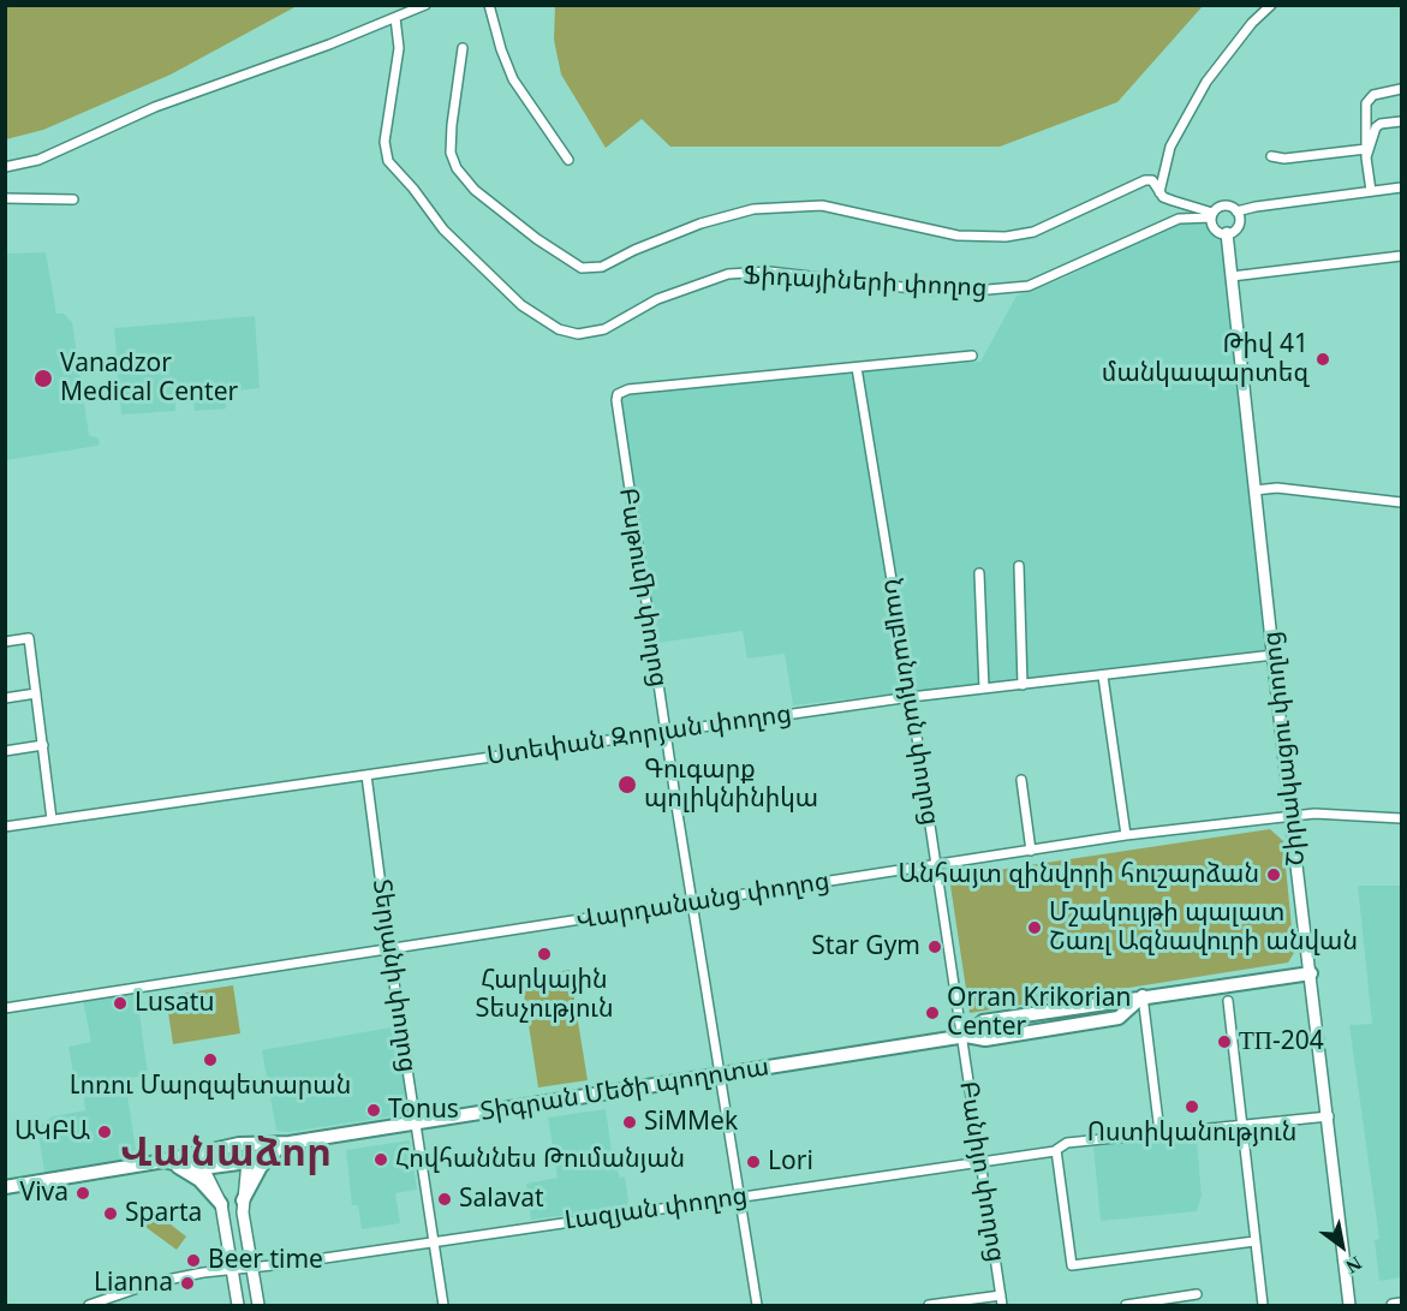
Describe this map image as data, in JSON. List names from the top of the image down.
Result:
{
  "streets": {
    "main road": ["Տիգրան Մեծի պողոտա"],
    "street": [
      "Ֆիդայիների փողոց",
      "Բաթումի փողոց",
      "Նալբանդյան փողոց",
      "Ստեփան Զորյան փողոց",
      "Շիրակացու փողոց",
      "Վարդանանց փողոց",
      "Տերյանի փողոց",
      "Բանիյո փողոց",
      "Լազյան փողոց"
    ]
  },
  "crossings": [
    ["Ֆիդայիների փողոց", "Շիրակացու փողոց"],
    ["Բաթումի փողոց", "Նալբանդյան փողոց"],
    ["Բաթումի փողոց", "Ստեփան Զորյան փողոց"],
    ["Բաթումի փողոց", "Վարդանանց փողոց"],
    ["Բաթումի փողոց", "Տիգրան Մեծի պողոտա"],
    ["Բաթումի փողոց", "Լազյան փողոց"],
    ["Նալբանդյան փողոց", "Ստեփան Զորյան փողոց"],
    ["Նալբանդյան փողոց", "Վարդանանց փողոց"],
    ["Նալբանդյան փողոց", "Տիգրան Մեծի պողոտա"],
    ["Նալբանդյան փողոց", "Բանիյո փողոց"],
    ["Ստեփան Զորյան փողոց", "Շիրակացու փողոց"],
    ["Ստեփան Զորյան փողոց", "Տերյանի փողոց"],
    ["Շիրակացու փողոց", "Վարդանանց փողոց"],
    ["Շիրակացու փողոց", "Լազյան փողոց"],
    ["Վարդանանց փողոց", "Տերյանի փողոց"],
    ["Տերյանի փողոց", "Տիգրան Մեծի պողոտա"],
    ["Տերյանի փողոց", "Լազյան փողոց"],
    ["Տիգրան Մեծի պողոտա", "Բանիյո փողոց"],
    ["Բանիյո փողոց", "Լազյան փողոց"]
  ],
  "districts": ["Վանաձոր"],
  "places": [
    "Թիվ 41 մանկապարտեզ",
    "Vanadzor Medical Center",
    "Գուգարք պոլիկնինիկա",
    "Անհայտ զինվորի հուշարձան",
    "Մշակույթի պալատ Շառլ Ազնավուրի անվան",
    "Star Gym",
    "Հարկային Տեսչություն",
    "Lusatu",
    "Orran Krikorian Center",
    "ТП-204",
    "Լոռու Մարզպետարան",
    "Ոստիկանություն",
    "Tonus",
    "SiMMek",
    "ԱԿԲԱ",
    "Հովհաննես Թումանյան",
    "Lori",
    "Viva",
    "Salavat",
    "Sparta",
    "Beer time",
    "Lianna"
  ],
  "north": "bottom right"
}
